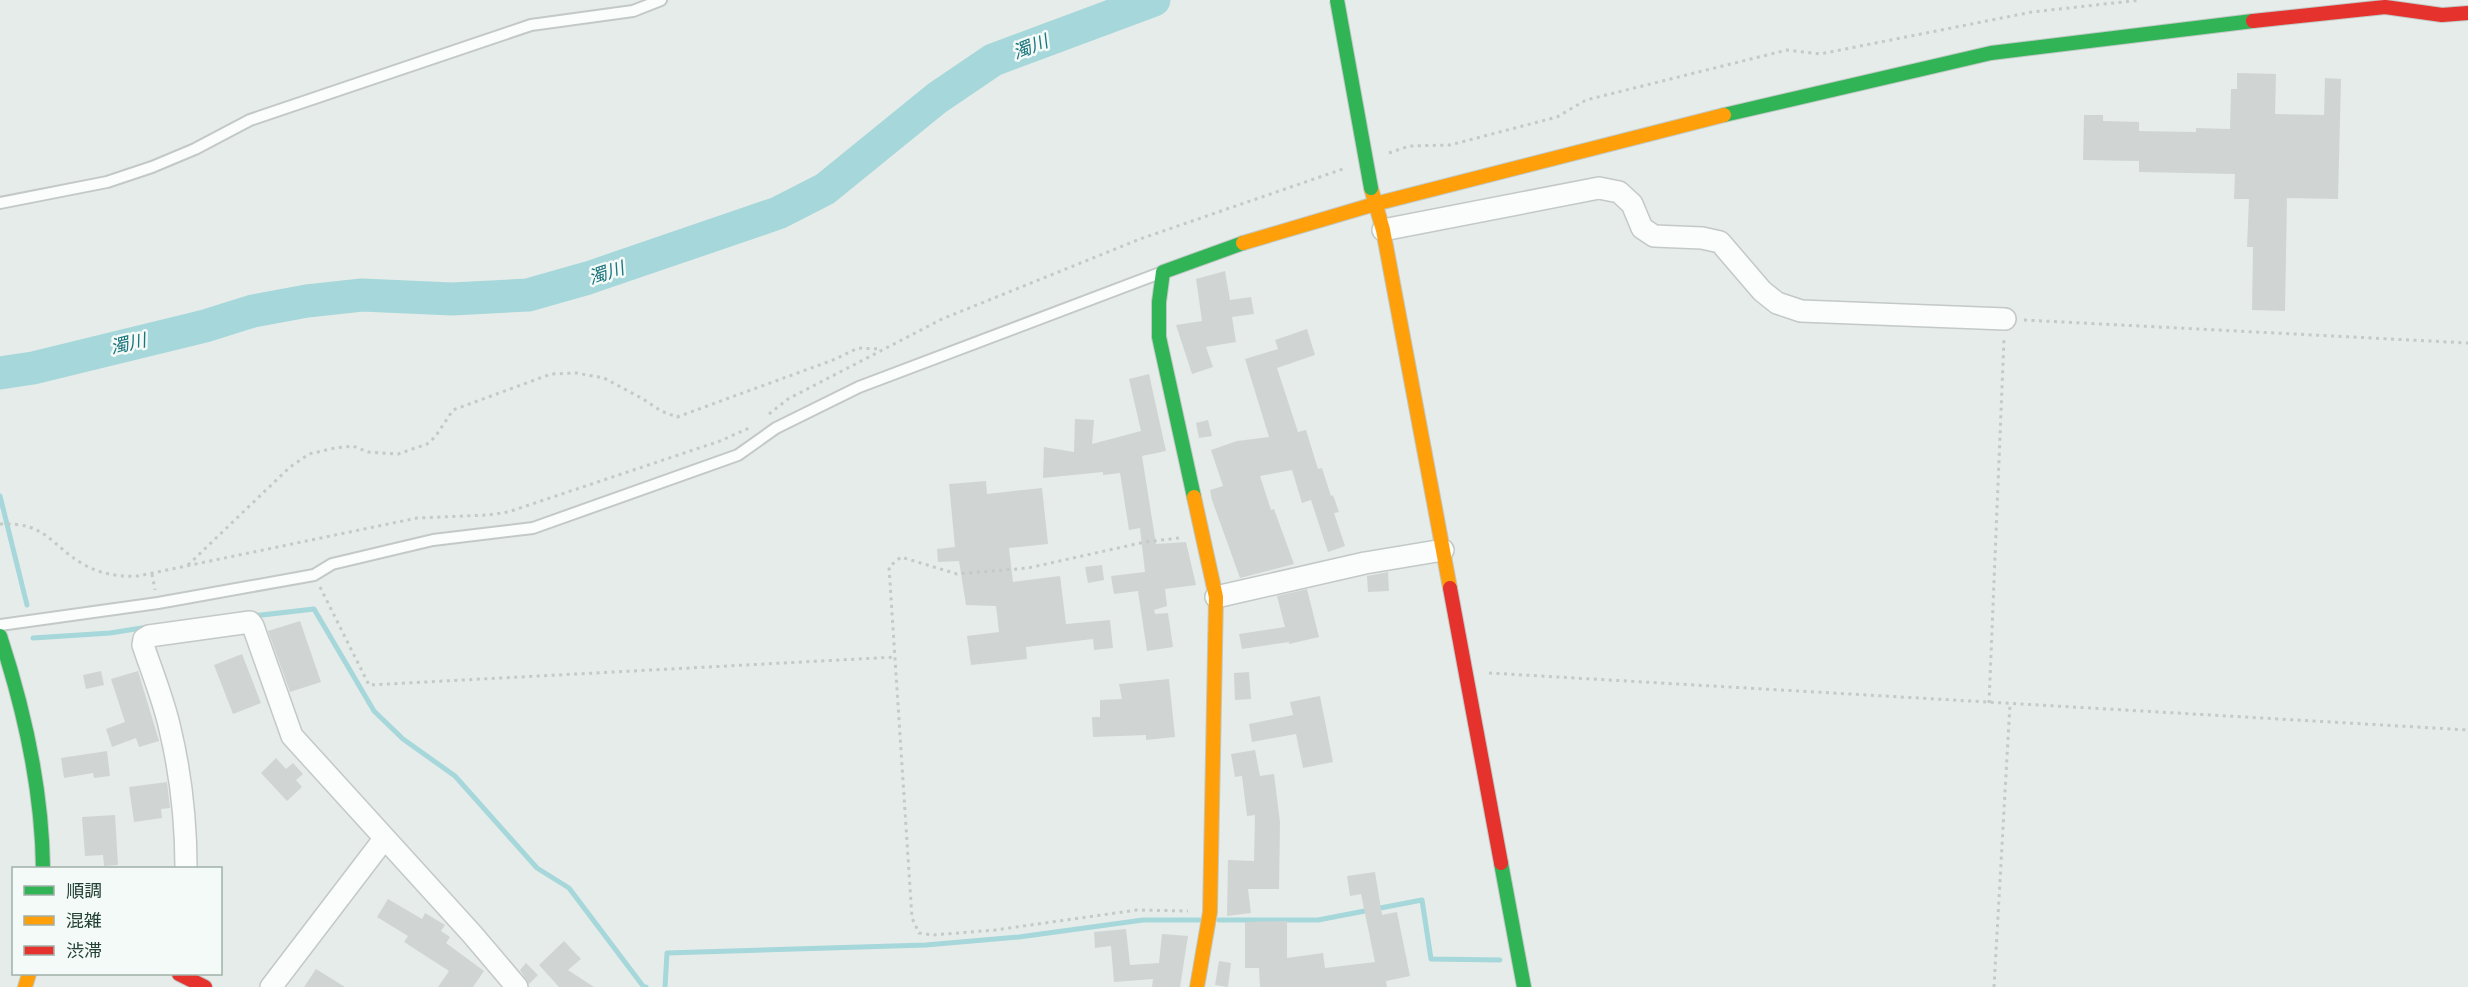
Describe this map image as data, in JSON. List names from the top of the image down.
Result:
{
  "water": ["濁川"],
  "legend": ["順調", "混雑", "渋滞"]
}
